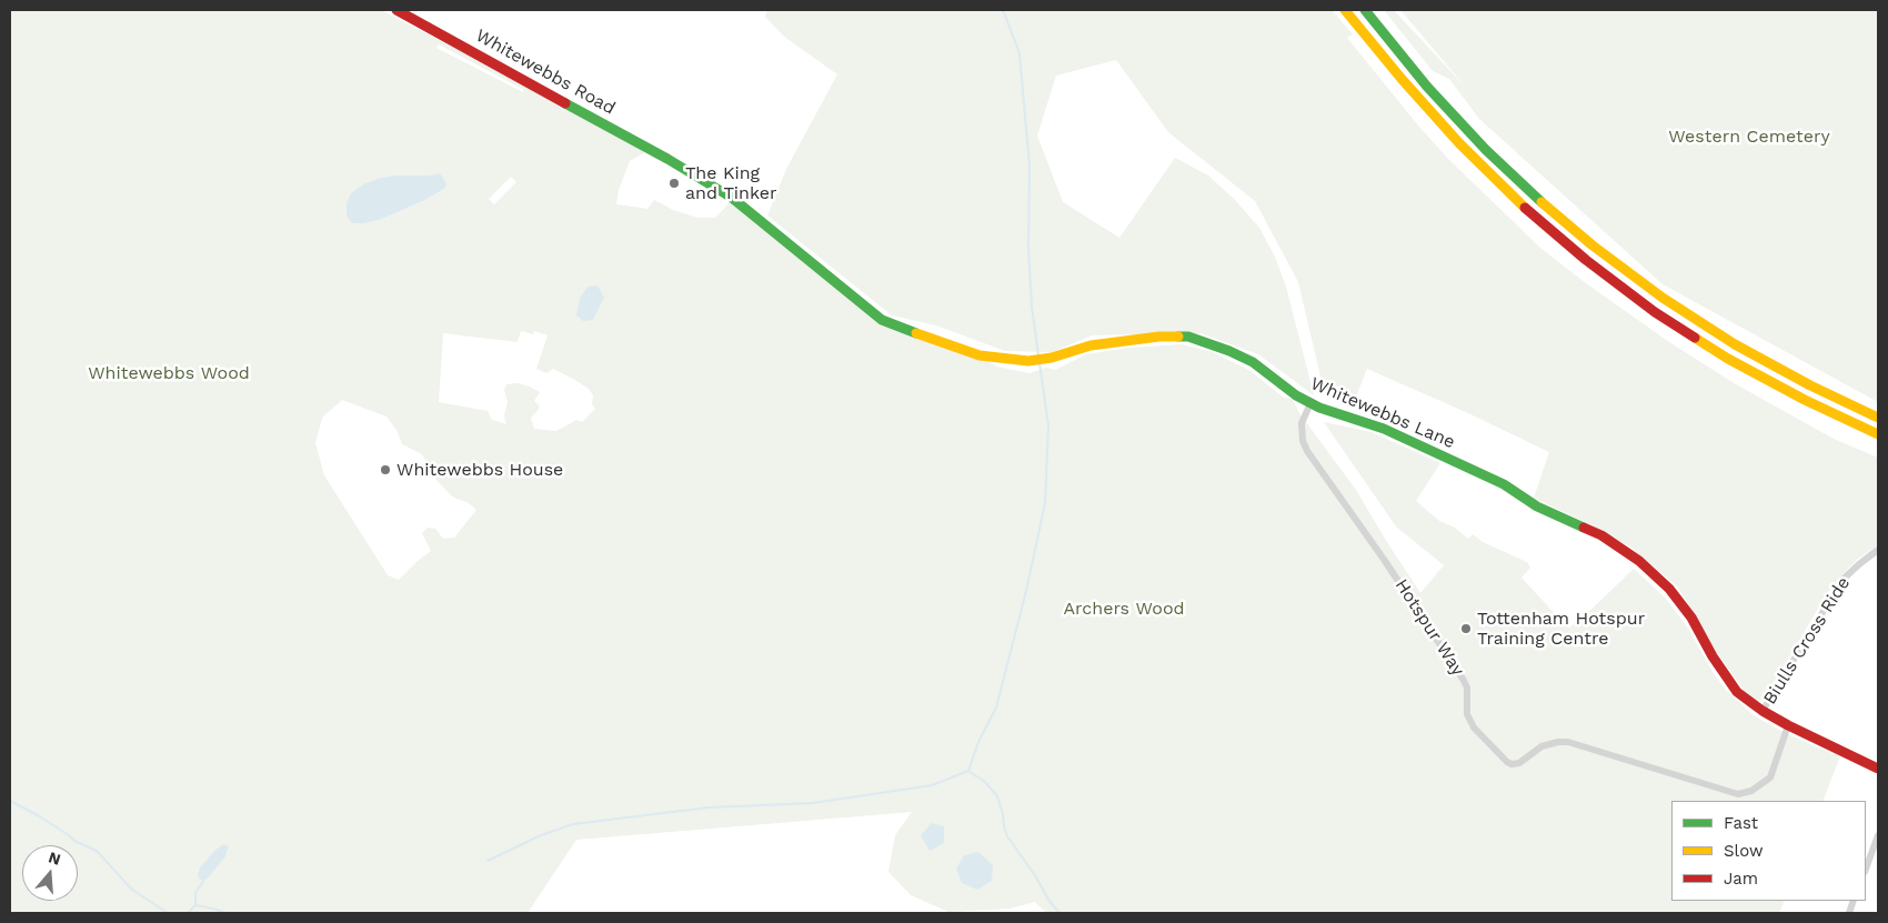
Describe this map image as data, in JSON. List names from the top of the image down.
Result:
{
  "streets": {
    "main road": ["Whitewebbs Road", "Whitewebbs Lane"],
    "street": ["Hotspur Way", "Biulls Cross Ride"]
  },
  "crossings": [
    ["Whitewebbs Road", "Whitewebbs Lane"],
    ["Whitewebbs Lane", "Hotspur Way"],
    ["Whitewebbs Lane", "Biulls Cross Ride"]
  ],
  "parks": ["Western Cemetery", "Whitewebbs Wood", "Archers Wood"],
  "places": ["The King and Tinker", "Whitewebbs House", "Tottenham Hotspur Training Centre"],
  "legend": ["Fast", "Slow", "Jam"],
  "north": "top"
}
